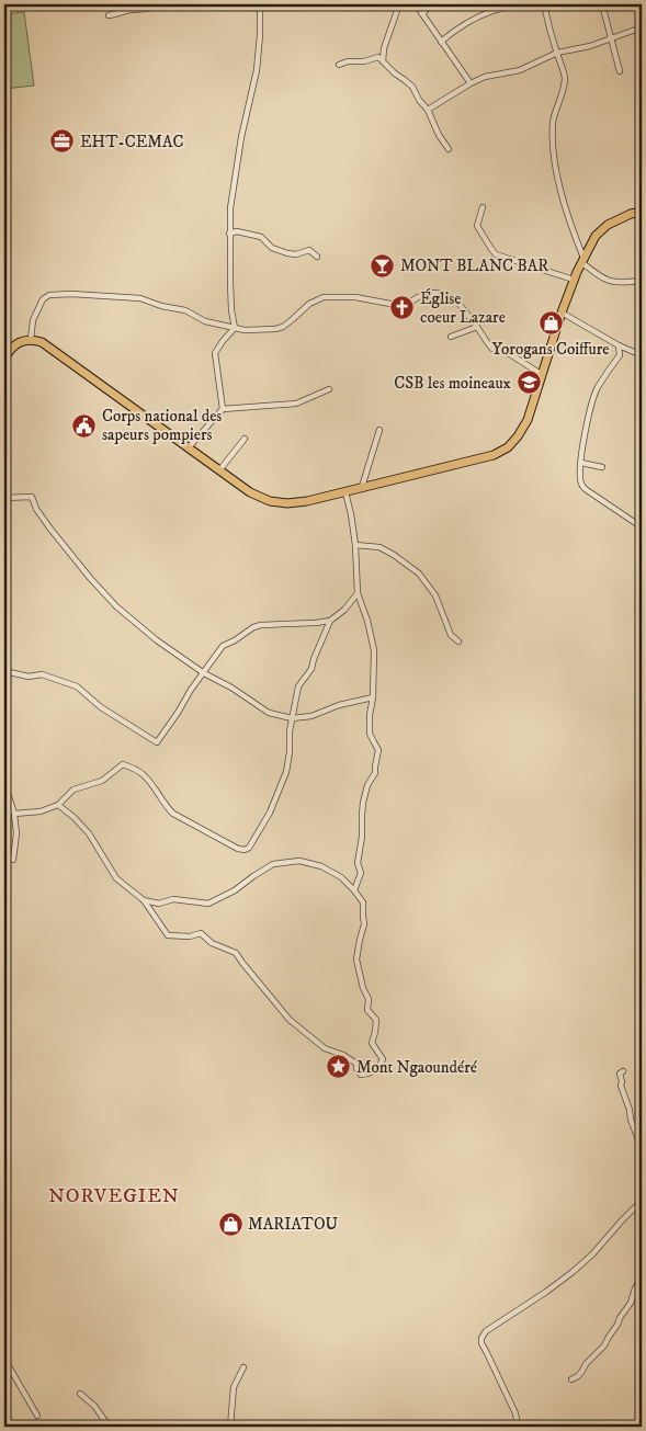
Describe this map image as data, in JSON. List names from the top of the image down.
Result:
{
  "districts": ["NORVEGIEN"],
  "places": {
    "office": ["EHT-CEMAC"],
    "bar": ["MONT BLANC BAR"],
    "church": ["Église coeur Lazare"],
    "shop": ["Yorogans Coiffure", "MARIATOU"],
    "school or university": ["CSB les moineaux"],
    "public building": ["Corps national des sapeurs pompiers"],
    "place": ["Mont Ngaoundéré"]
  }
}
